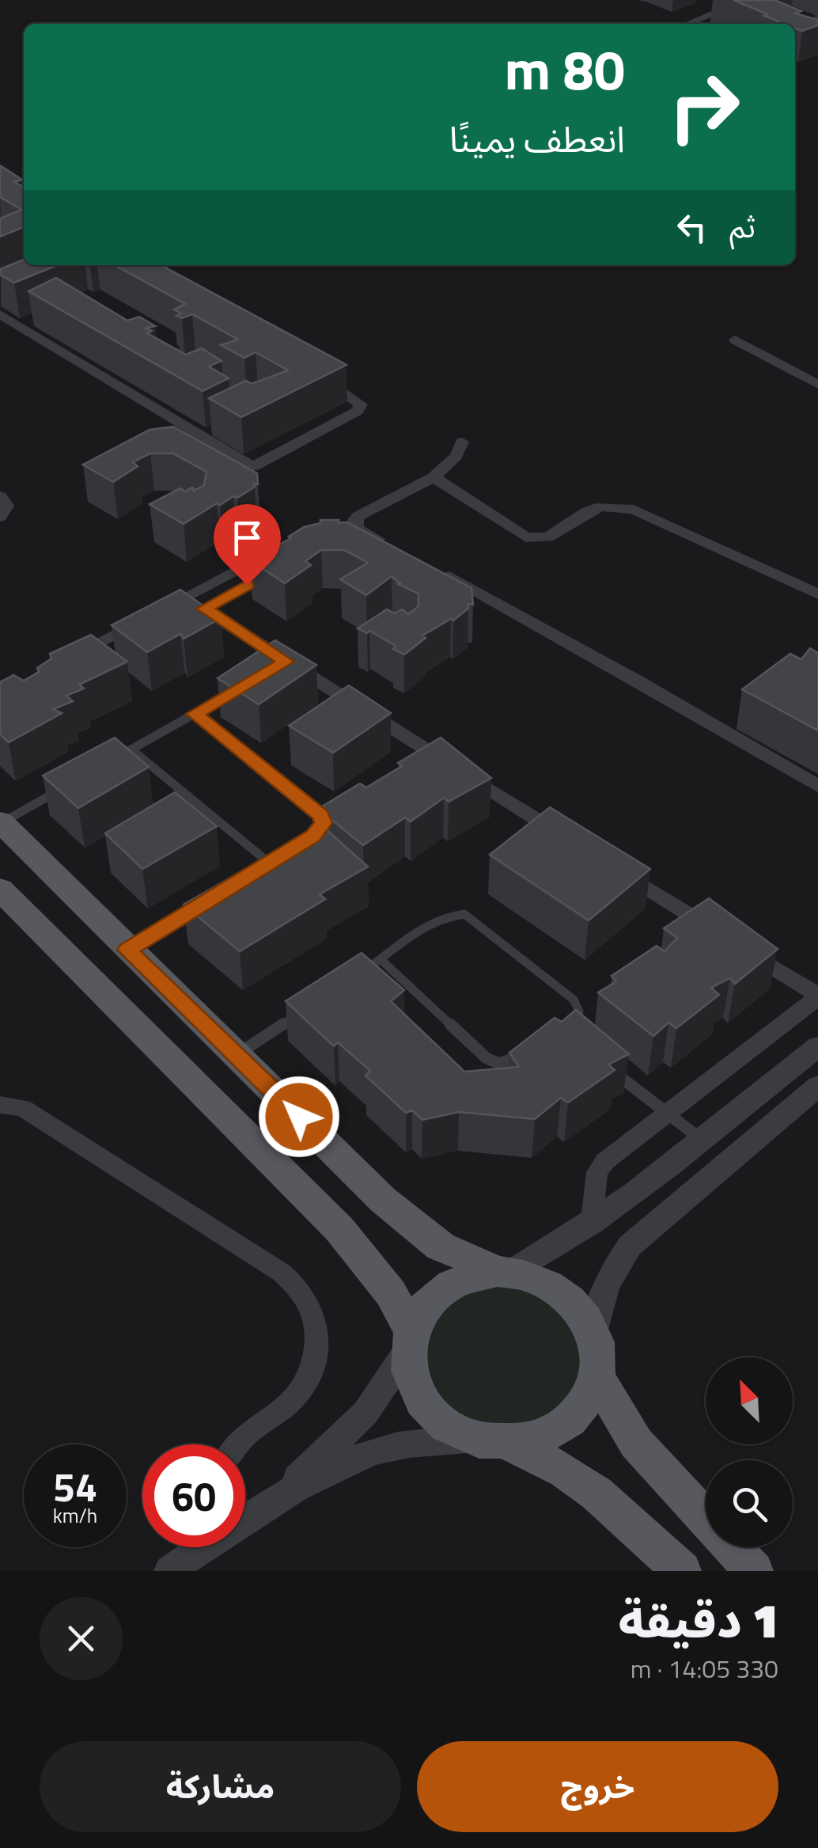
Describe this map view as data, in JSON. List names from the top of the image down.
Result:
{
  "north": "top left",
  "page": {
    "turn": ["80 m", "انعطف يمينًا"],
    "then": "ثم",
    "speed": "54 km/h",
    "limit": "60",
    "heading": ["1 دقيقة", "330 m · 14:05"],
    "buttons": ["خروج", "مشاركة"]
  }
}
